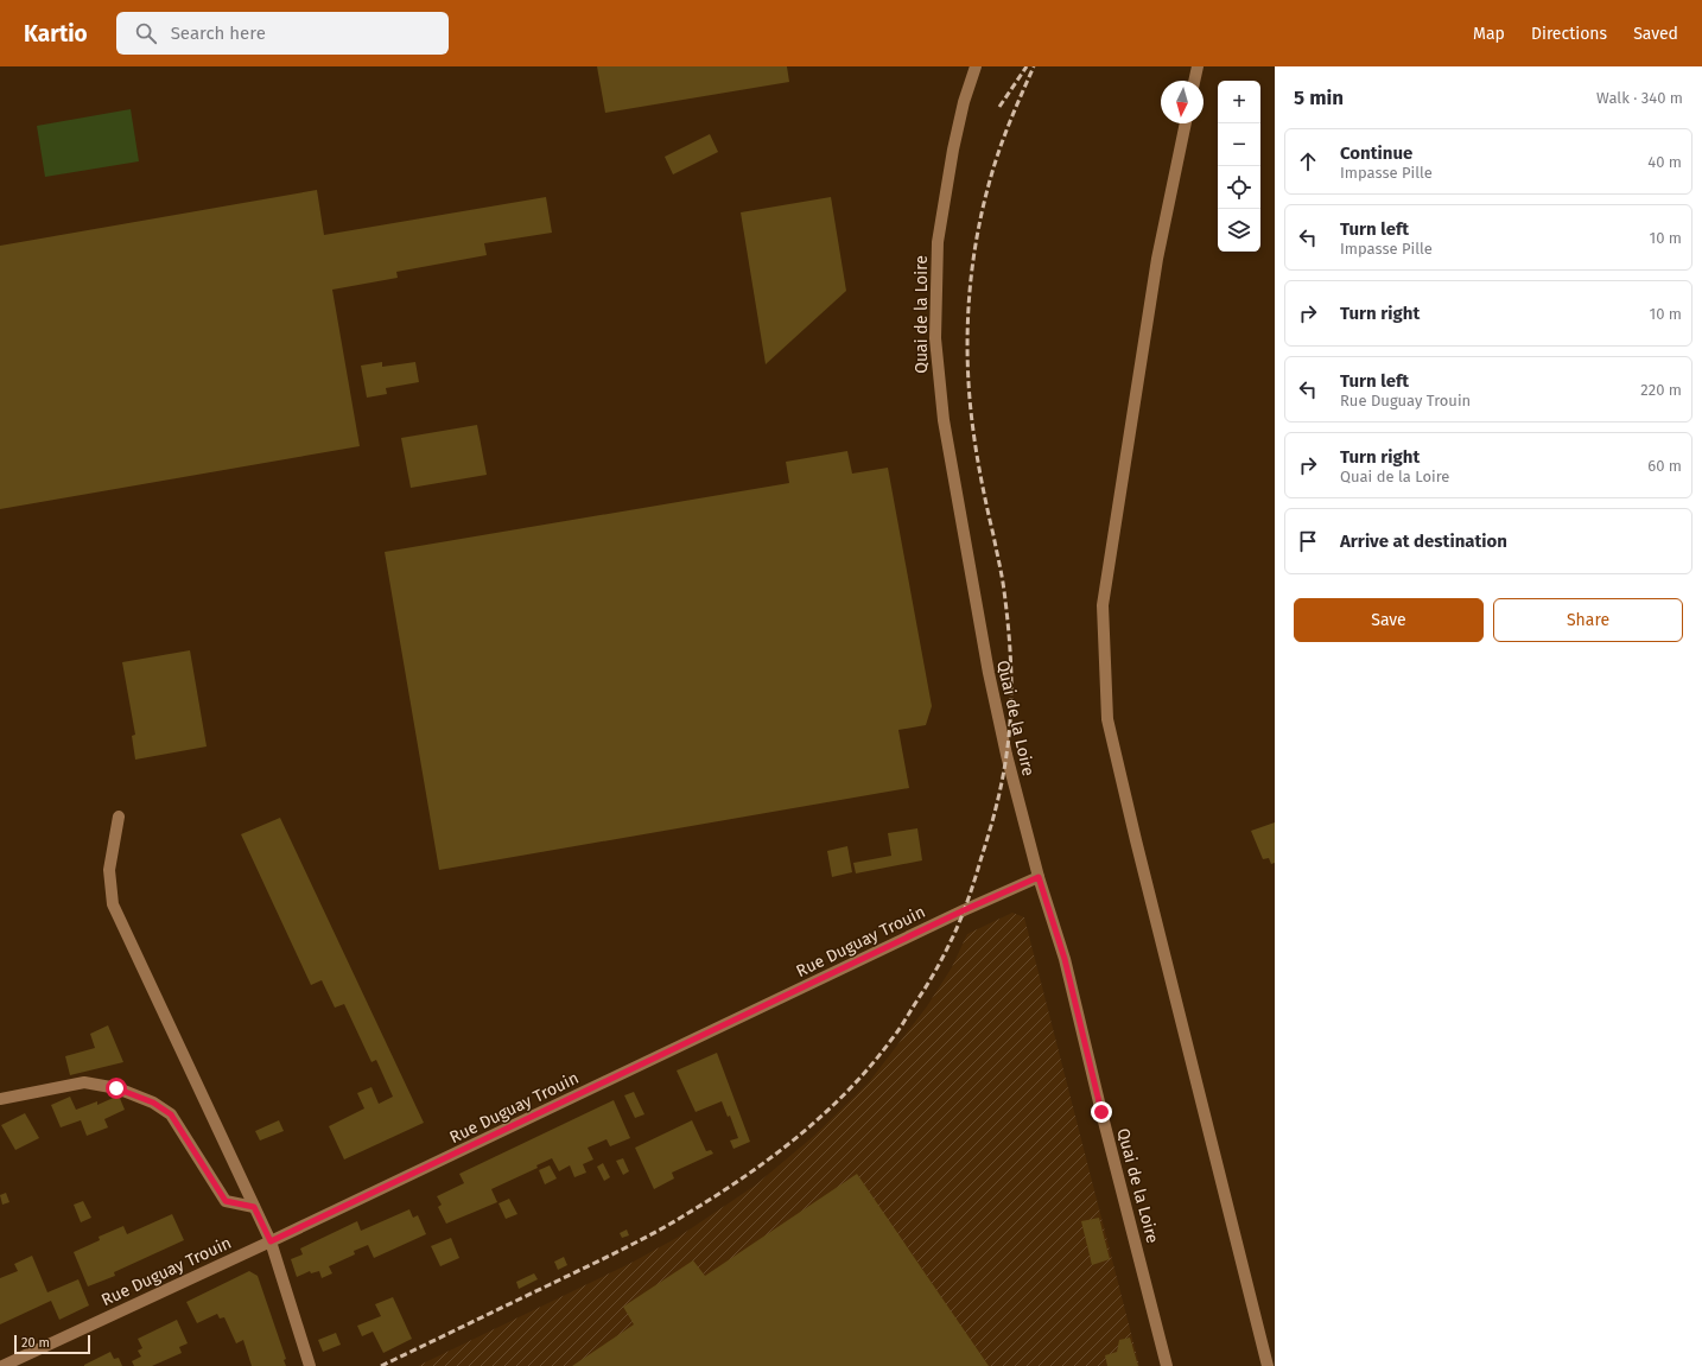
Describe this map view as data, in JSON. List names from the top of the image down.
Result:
{
  "streets": {
    "street": ["Quai de la Loire", "Rue Duguay Trouin"]
  },
  "crossings": [
    ["Quai de la Loire", "Rue Duguay Trouin"]
  ],
  "scale_bar": "20 m",
  "north": "bottom",
  "page": {
    "header": "Kartio",
    "search": "Search here",
    "nav": ["Map", "Directions", "Saved"],
    "heading": ["5 min", "Walk · 340 m"],
    "map_buttons": ["+", "−"],
    "list": [
      ["Continue", "Impasse Pille", "40 m"],
      ["Turn left", "Impasse Pille", "10 m"],
      ["Turn right", "10 m"],
      ["Turn left", "Rue Duguay Trouin", "220 m"],
      ["Turn right", "Quai de la Loire", "60 m"],
      "Arrive at destination"
    ],
    "buttons": ["Save", "Share"],
    "scale": "20 m"
  }
}
